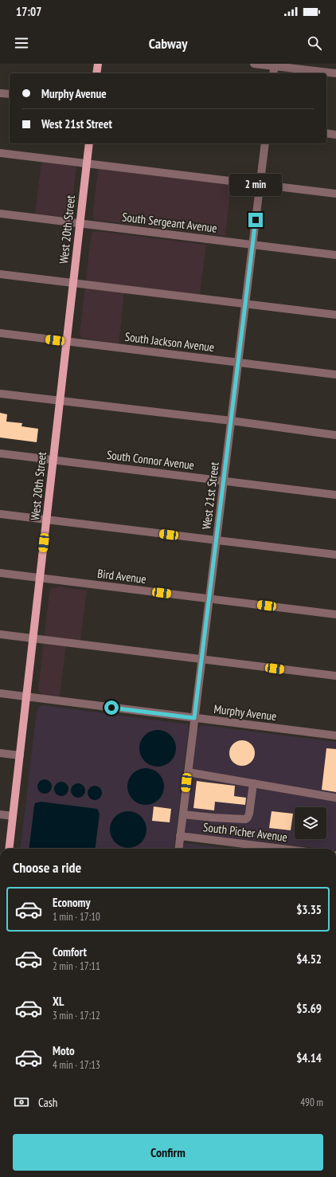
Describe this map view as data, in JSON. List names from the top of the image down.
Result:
{
  "streets": {
    "main road": ["West 20th Street"],
    "street": [
      "South Sergeant Avenue",
      "South Jackson Avenue",
      "South Connor Avenue",
      "West 21st Street",
      "Bird Avenue",
      "Murphy Avenue",
      "South Picher Avenue"
    ]
  },
  "crossings": [
    ["South Sergeant Avenue", "West 20th Street"],
    ["South Sergeant Avenue", "West 21st Street"],
    ["West 20th Street", "South Jackson Avenue"],
    ["West 20th Street", "South Connor Avenue"],
    ["West 20th Street", "Bird Avenue"],
    ["West 20th Street", "Murphy Avenue"],
    ["South Jackson Avenue", "West 21st Street"],
    ["South Connor Avenue", "West 21st Street"],
    ["West 21st Street", "Bird Avenue"],
    ["West 21st Street", "Murphy Avenue"],
    ["West 21st Street", "South Picher Avenue"]
  ],
  "page": {
    "status": "17:07",
    "header": "Cabway",
    "banner": ["Murphy Avenue", "West 21st Street"],
    "bubble": "2 min",
    "heading": "Choose a ride",
    "list": [
      {
        "name": "Economy",
        "note": "1 min · 17:10",
        "value": "$3.35"
      },
      {
        "name": "Comfort",
        "note": "2 min · 17:11",
        "value": "$4.52"
      },
      {
        "name": "XL",
        "note": "3 min · 17:12",
        "value": "$5.69"
      },
      {
        "name": "Moto",
        "note": "4 min · 17:13",
        "value": "$4.14"
      }
    ],
    "pay": ["Cash", "490 m"],
    "buttons": "Confirm"
  }
}
